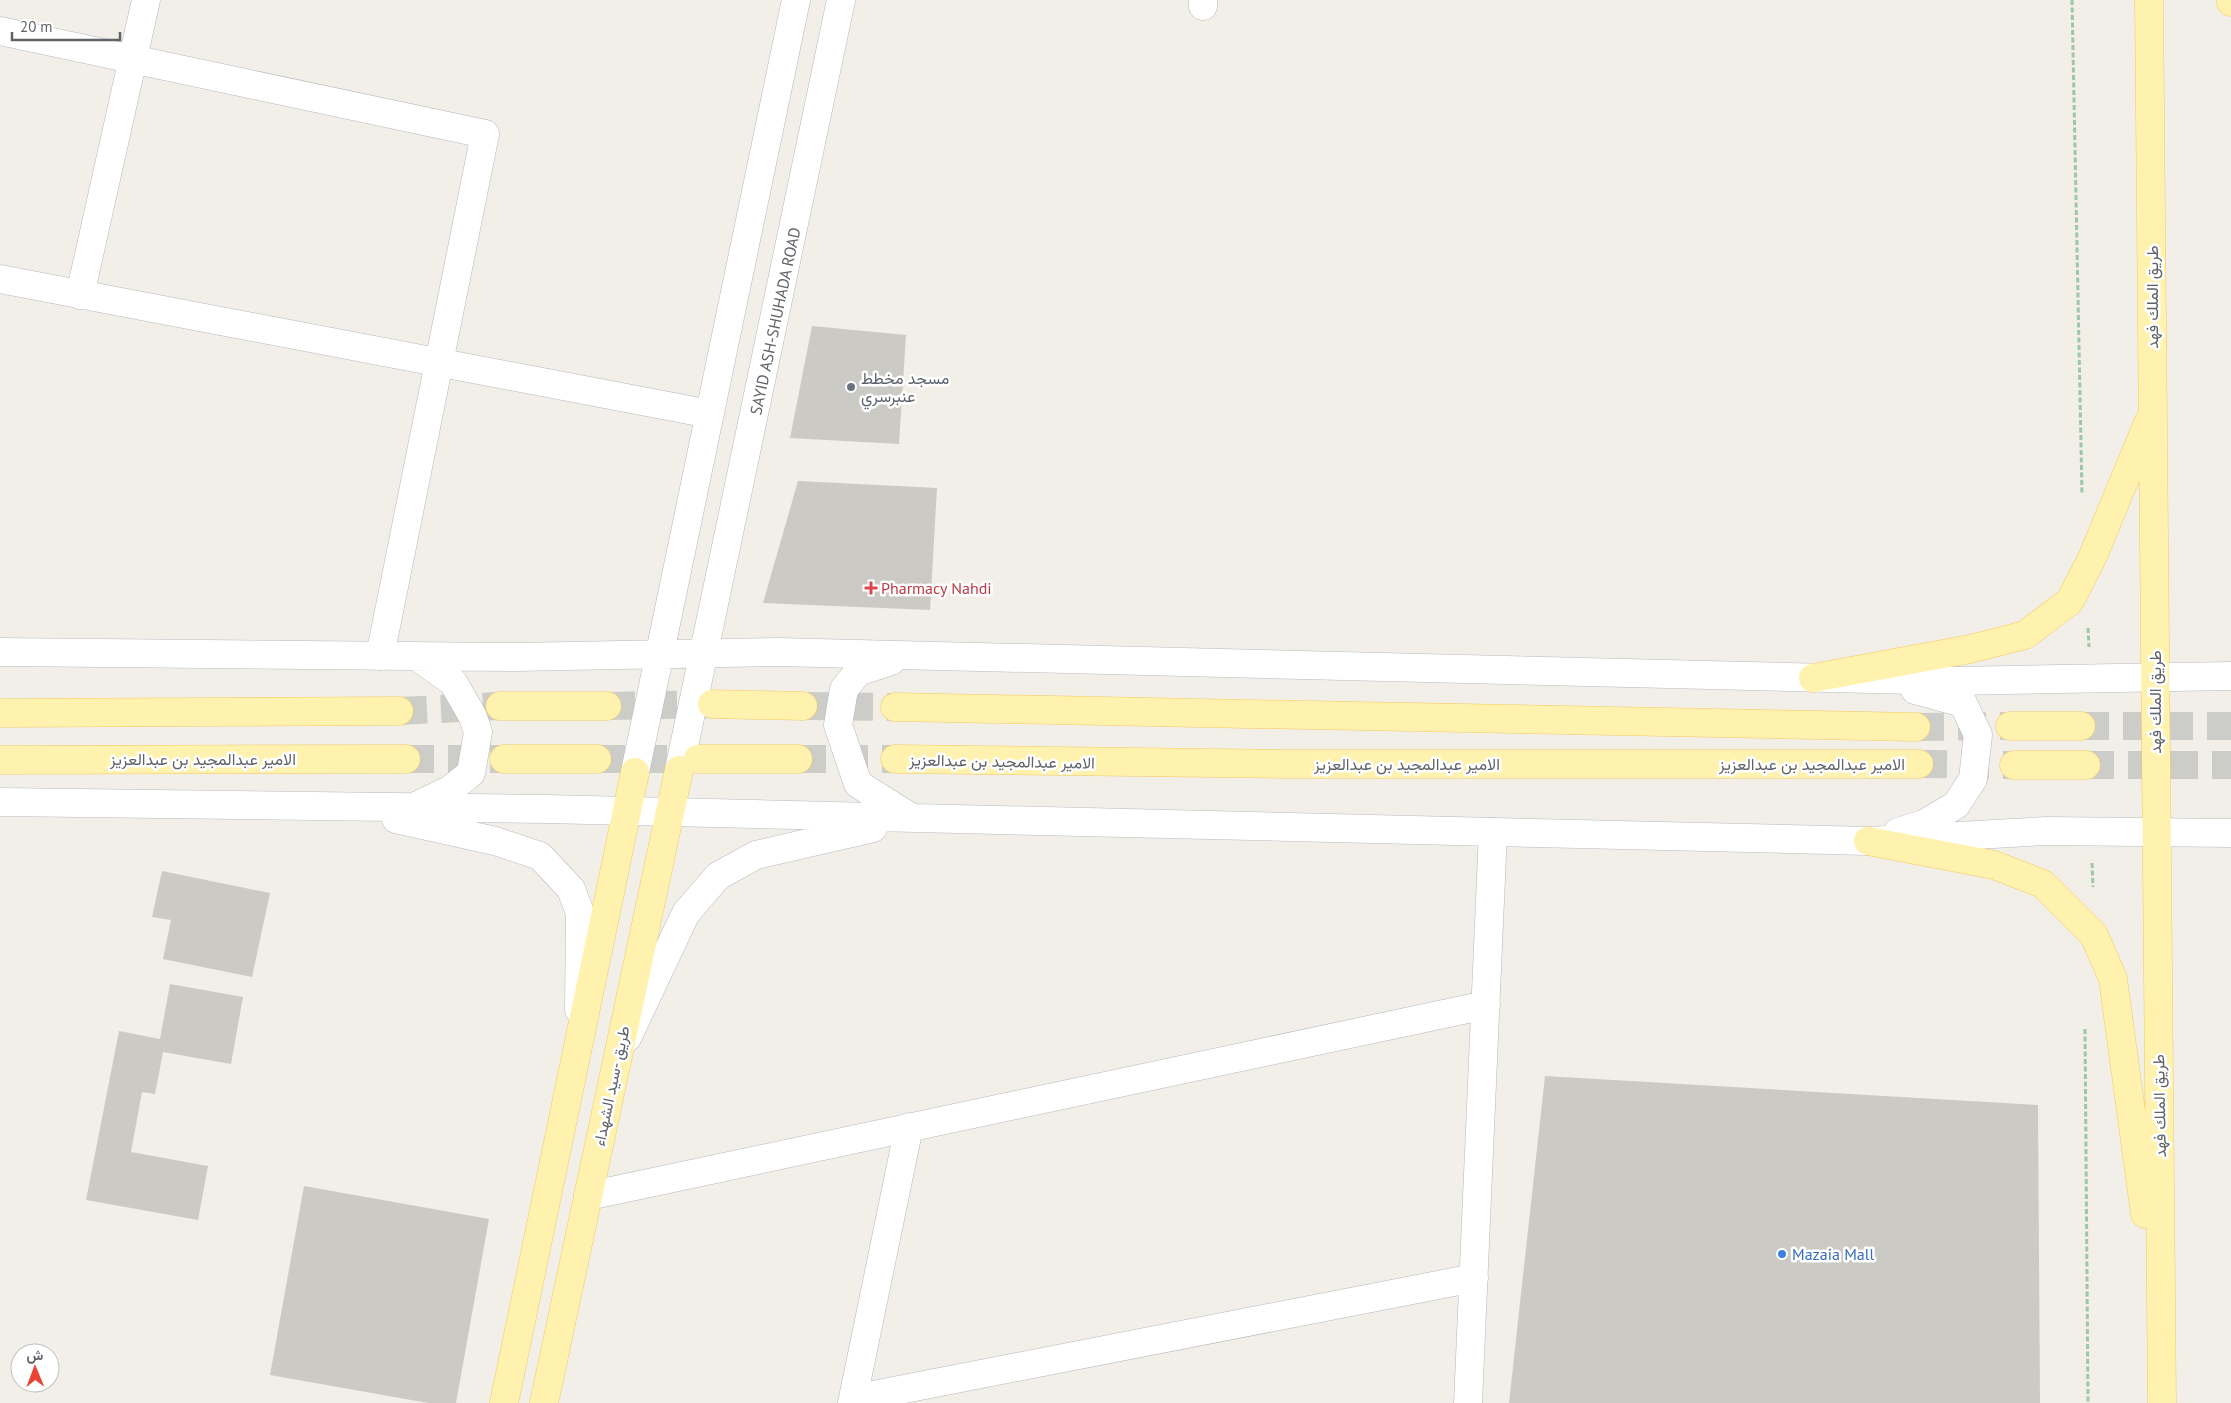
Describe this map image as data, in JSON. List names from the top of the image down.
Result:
{
  "streets": {
    "main road": ["طريق الملك فهد", "الامير عبدالمجيد بن عبدالعزيز", "طريق -سيد الشهداء"],
    "street": ["SAYID ASH-SHUHADA ROAD"]
  },
  "crossings": [
    ["SAYID ASH-SHUHADA ROAD", "طريق -سيد الشهداء"]
  ],
  "places": {
    "other": ["مسجد مخطط عنبرسري", "Mazaia Mall"],
    "health": ["Pharmacy Nahdi"]
  },
  "scale_bar": "20 m",
  "north": "top"
}
